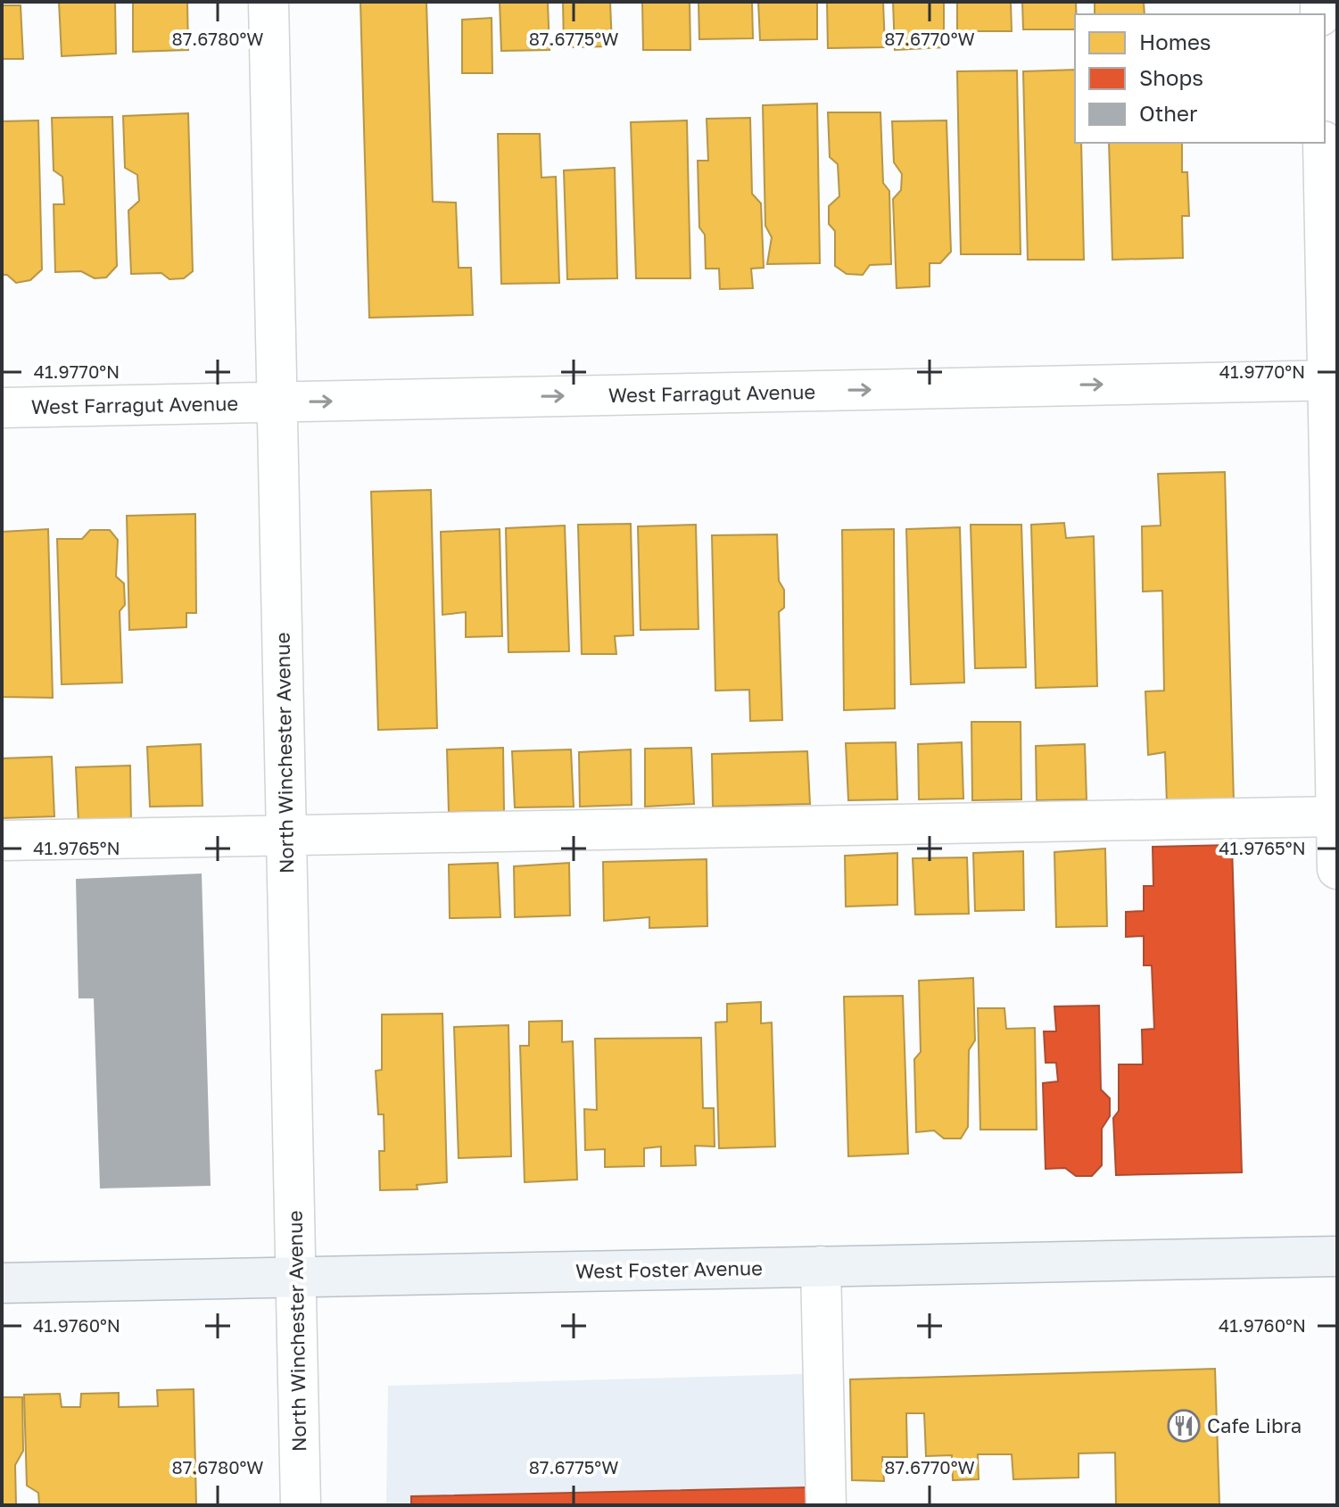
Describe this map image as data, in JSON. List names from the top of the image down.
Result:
{
  "streets": {
    "main road": ["West Foster Avenue"],
    "street": ["West Farragut Avenue", "North Winchester Avenue"]
  },
  "crossings": [
    ["West Farragut Avenue", "North Winchester Avenue"],
    ["North Winchester Avenue", "West Foster Avenue"]
  ],
  "one_way": ["West Farragut Avenue"],
  "places": {
    "restaurant": ["Cafe Libra"]
  },
  "legend": ["Homes", "Shops", "Other"],
  "coordinates": [
    "87.6780°W",
    "87.6775°W",
    "87.6770°W",
    "41.9770°N",
    "41.9765°N",
    "41.9760°N"
  ]
}
